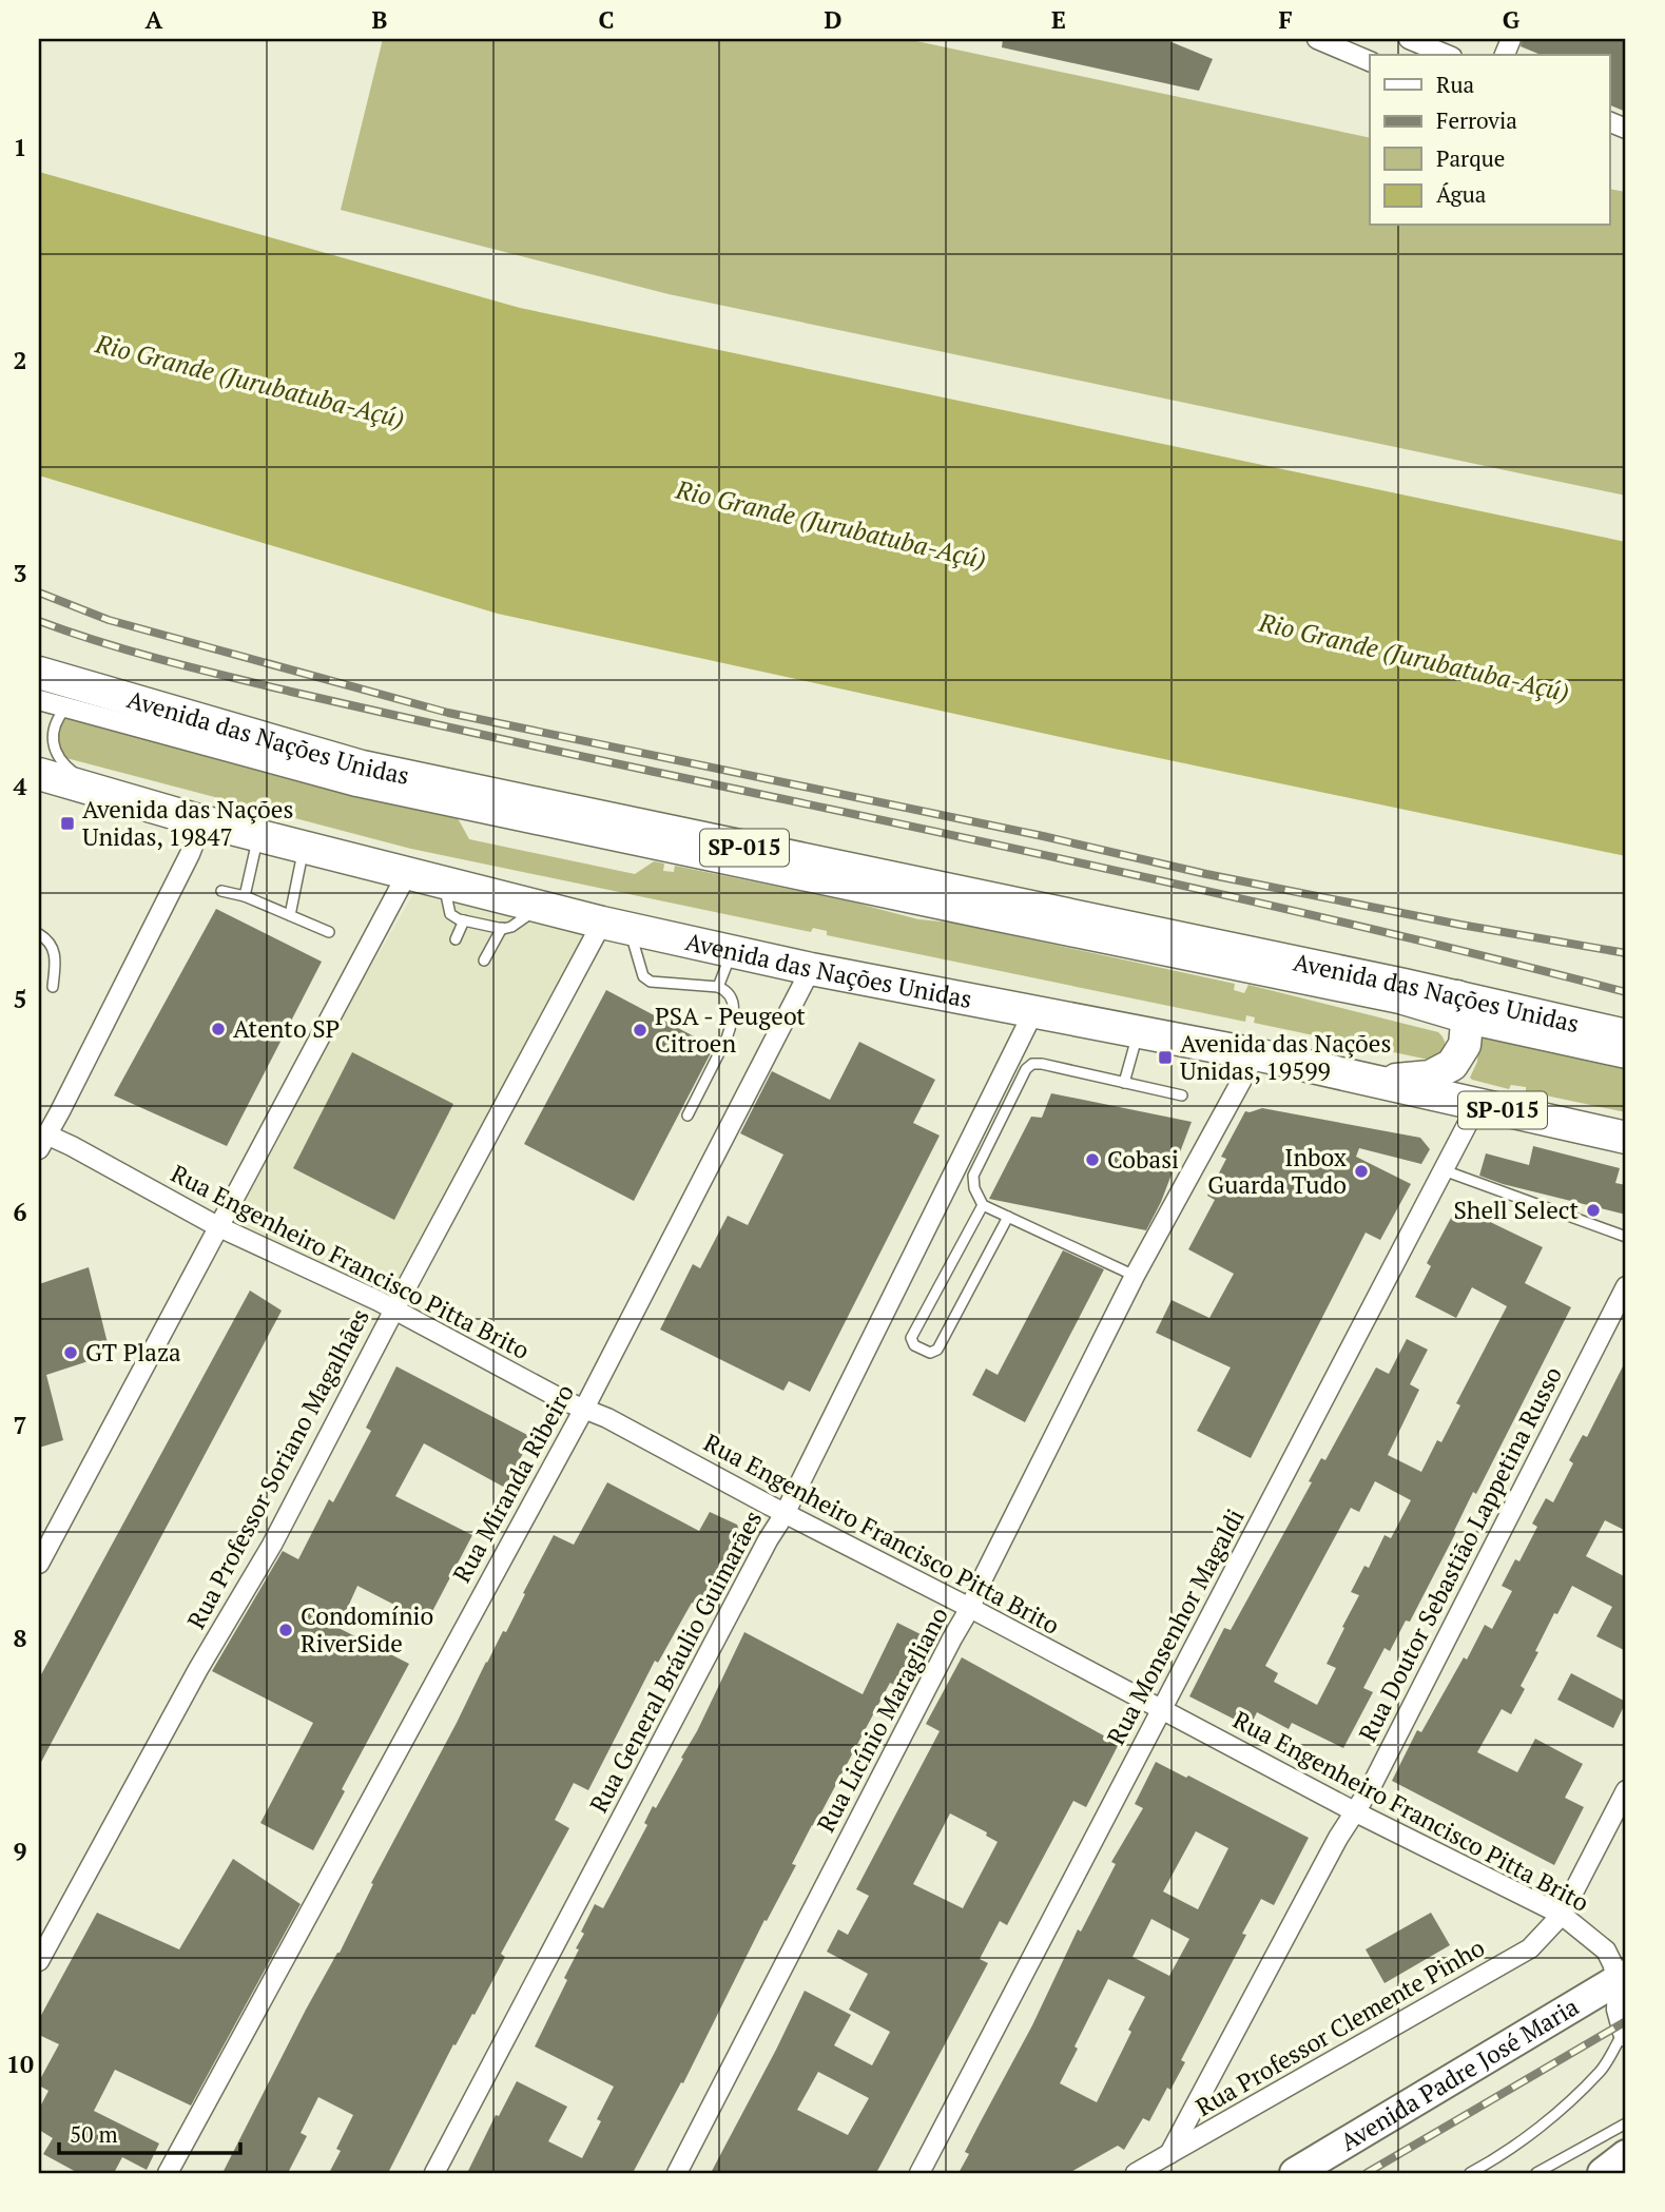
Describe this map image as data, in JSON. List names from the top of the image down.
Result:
{
  "streets": {
    "highway": ["Avenida das Nações Unidas", "SP-015"],
    "main road": ["Avenida Padre José Maria"],
    "street": [
      "Rua Engenheiro Francisco Pitta Brito",
      "Rua Professor Soriano Magalhães",
      "Rua Miranda Ribeiro",
      "Rua Doutor Sebastião Lappetina Russo",
      "Rua Monsenhor Magaldi",
      "Rua General Bráulio Guimarães",
      "Rua Licínio Maragliano",
      "Rua Professor Clemente Pinho"
    ]
  },
  "crossings": [
    ["Avenida das Nações Unidas", "Rua Professor Soriano Magalhães"],
    ["Avenida das Nações Unidas", "Rua Miranda Ribeiro"],
    ["Avenida das Nações Unidas", "Rua Monsenhor Magaldi"],
    ["Avenida das Nações Unidas", "Rua General Bráulio Guimarães"],
    ["Avenida das Nações Unidas", "Rua Licínio Maragliano"],
    ["Rua Engenheiro Francisco Pitta Brito", "Rua Professor Soriano Magalhães"],
    ["Rua Engenheiro Francisco Pitta Brito", "Rua Miranda Ribeiro"],
    ["Rua Engenheiro Francisco Pitta Brito", "Rua Doutor Sebastião Lappetina Russo"],
    ["Rua Engenheiro Francisco Pitta Brito", "Rua Monsenhor Magaldi"],
    ["Rua Engenheiro Francisco Pitta Brito", "Rua General Bráulio Guimarães"],
    ["Rua Engenheiro Francisco Pitta Brito", "Rua Licínio Maragliano"],
    ["Rua Engenheiro Francisco Pitta Brito", "Rua Professor Clemente Pinho"],
    ["Rua Engenheiro Francisco Pitta Brito", "Avenida Padre José Maria"],
    ["Rua Doutor Sebastião Lappetina Russo", "Rua Professor Clemente Pinho"]
  ],
  "water": ["Rio Grande (Jurubatuba-Açú)"],
  "places": {
    "transit": ["Avenida das Nações Unidas, 19847", "Avenida das Nações Unidas, 19599"],
    "other": [
      "Atento SP",
      "PSA - Peugeot Citroen",
      "Cobasi",
      "Inbox Guarda Tudo",
      "Shell Select",
      "GT Plaza",
      "Condomínio RiverSide"
    ]
  },
  "legend": [
    "Rua",
    "Ferrovia",
    "Parque",
    "Água"
  ],
  "scale_bar": "50 m",
  "grid": {
    "columns": [
      "A",
      "B",
      "C",
      "D",
      "E",
      "F",
      "G"
    ],
    "rows": [
      "1",
      "2",
      "3",
      "4",
      "5",
      "6",
      "7",
      "8",
      "9",
      "10"
    ]
  }
}
